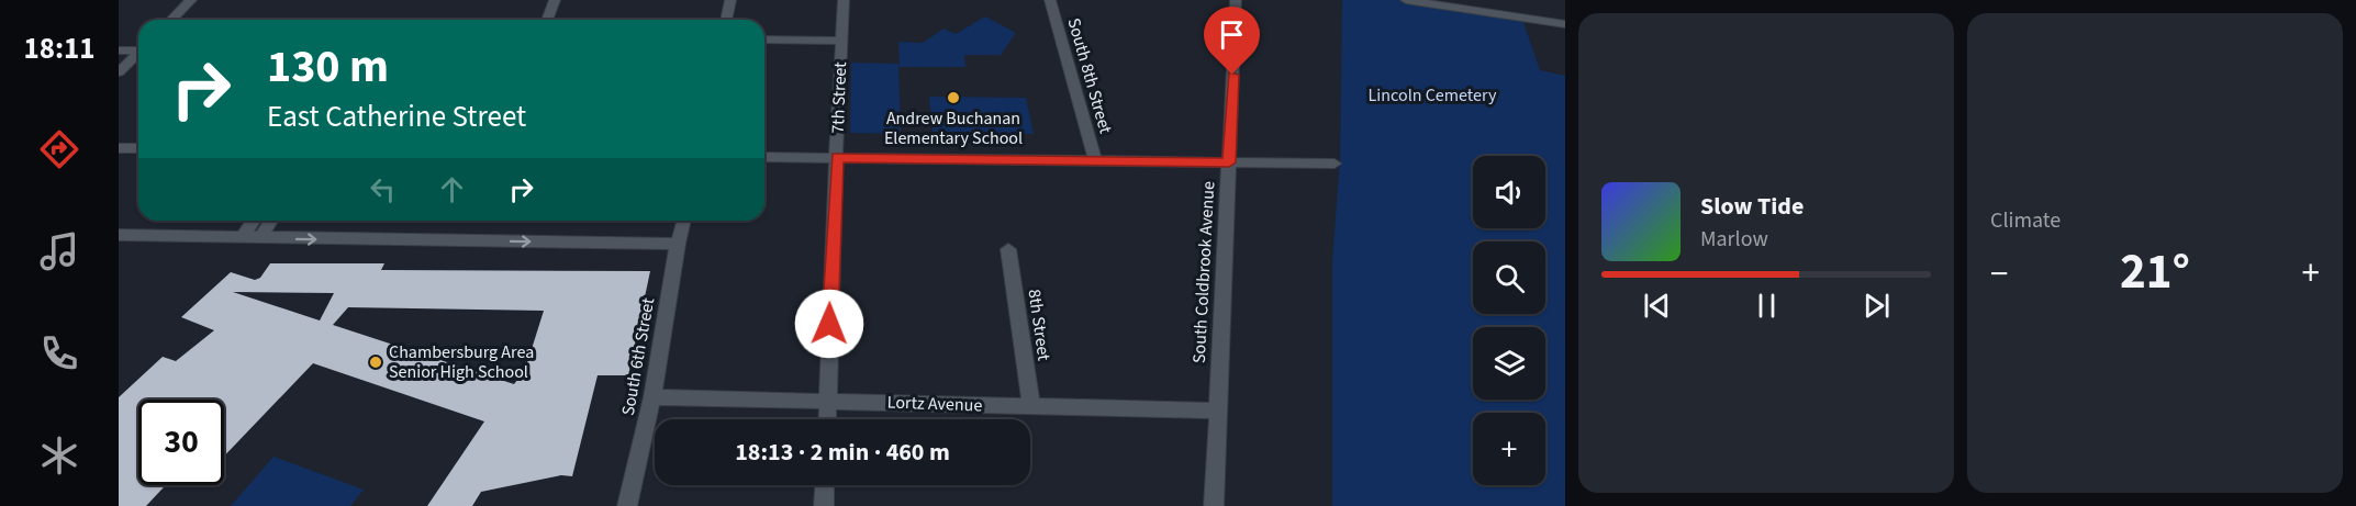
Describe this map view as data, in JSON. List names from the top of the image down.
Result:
{
  "streets": {
    "street": [
      "South 8th Street",
      "7th Street",
      "South Coldbrook Avenue",
      "8th Street",
      "South 6th Street",
      "Lortz Avenue"
    ]
  },
  "crossings": [
    ["7th Street", "Lortz Avenue"],
    ["South Coldbrook Avenue", "Lortz Avenue"],
    ["8th Street", "Lortz Avenue"],
    ["South 6th Street", "Lortz Avenue"]
  ],
  "parks": ["Lincoln Cemetery"],
  "places": ["Andrew Buchanan Elementary School", "Chambersburg Area Senior High School"],
  "page": {
    "tabs": "18:11",
    "tile": "Climate",
    "turn": ["130 m", "East Catherine Street"],
    "map_buttons": "+",
    "song": ["Slow Tide", "Marlow"],
    "heat": ["−", "21°", "+"],
    "limit": "30",
    "trip": "18:13 · 2 min · 460 m"
  }
}
